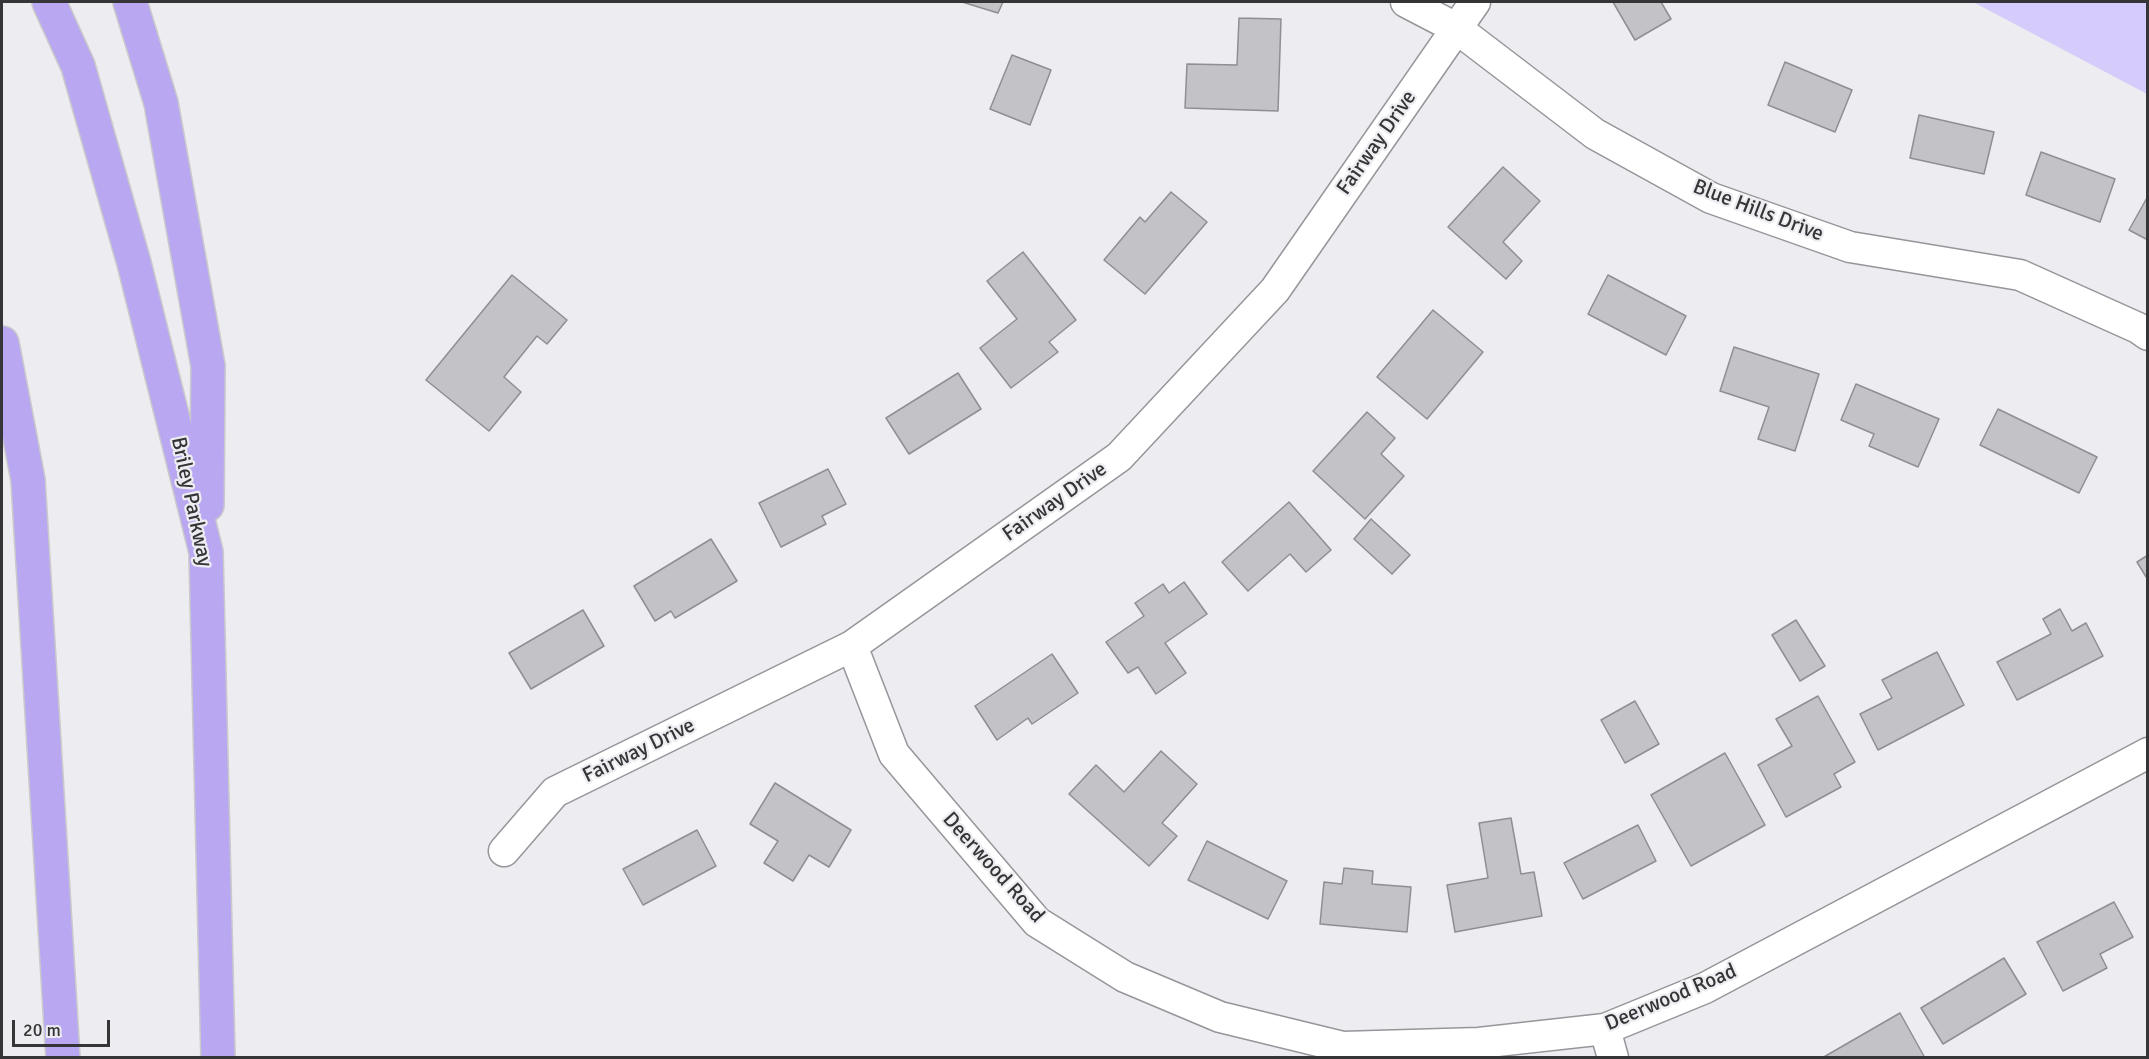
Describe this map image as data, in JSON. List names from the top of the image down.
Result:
{
  "streets": {
    "highway": ["Briley Parkway"],
    "street": ["Fairway Drive", "Blue Hills Drive", "Deerwood Road"]
  },
  "crossings": [
    ["Fairway Drive", "Blue Hills Drive"],
    ["Fairway Drive", "Deerwood Road"]
  ],
  "scale_bar": "20 m"
}
